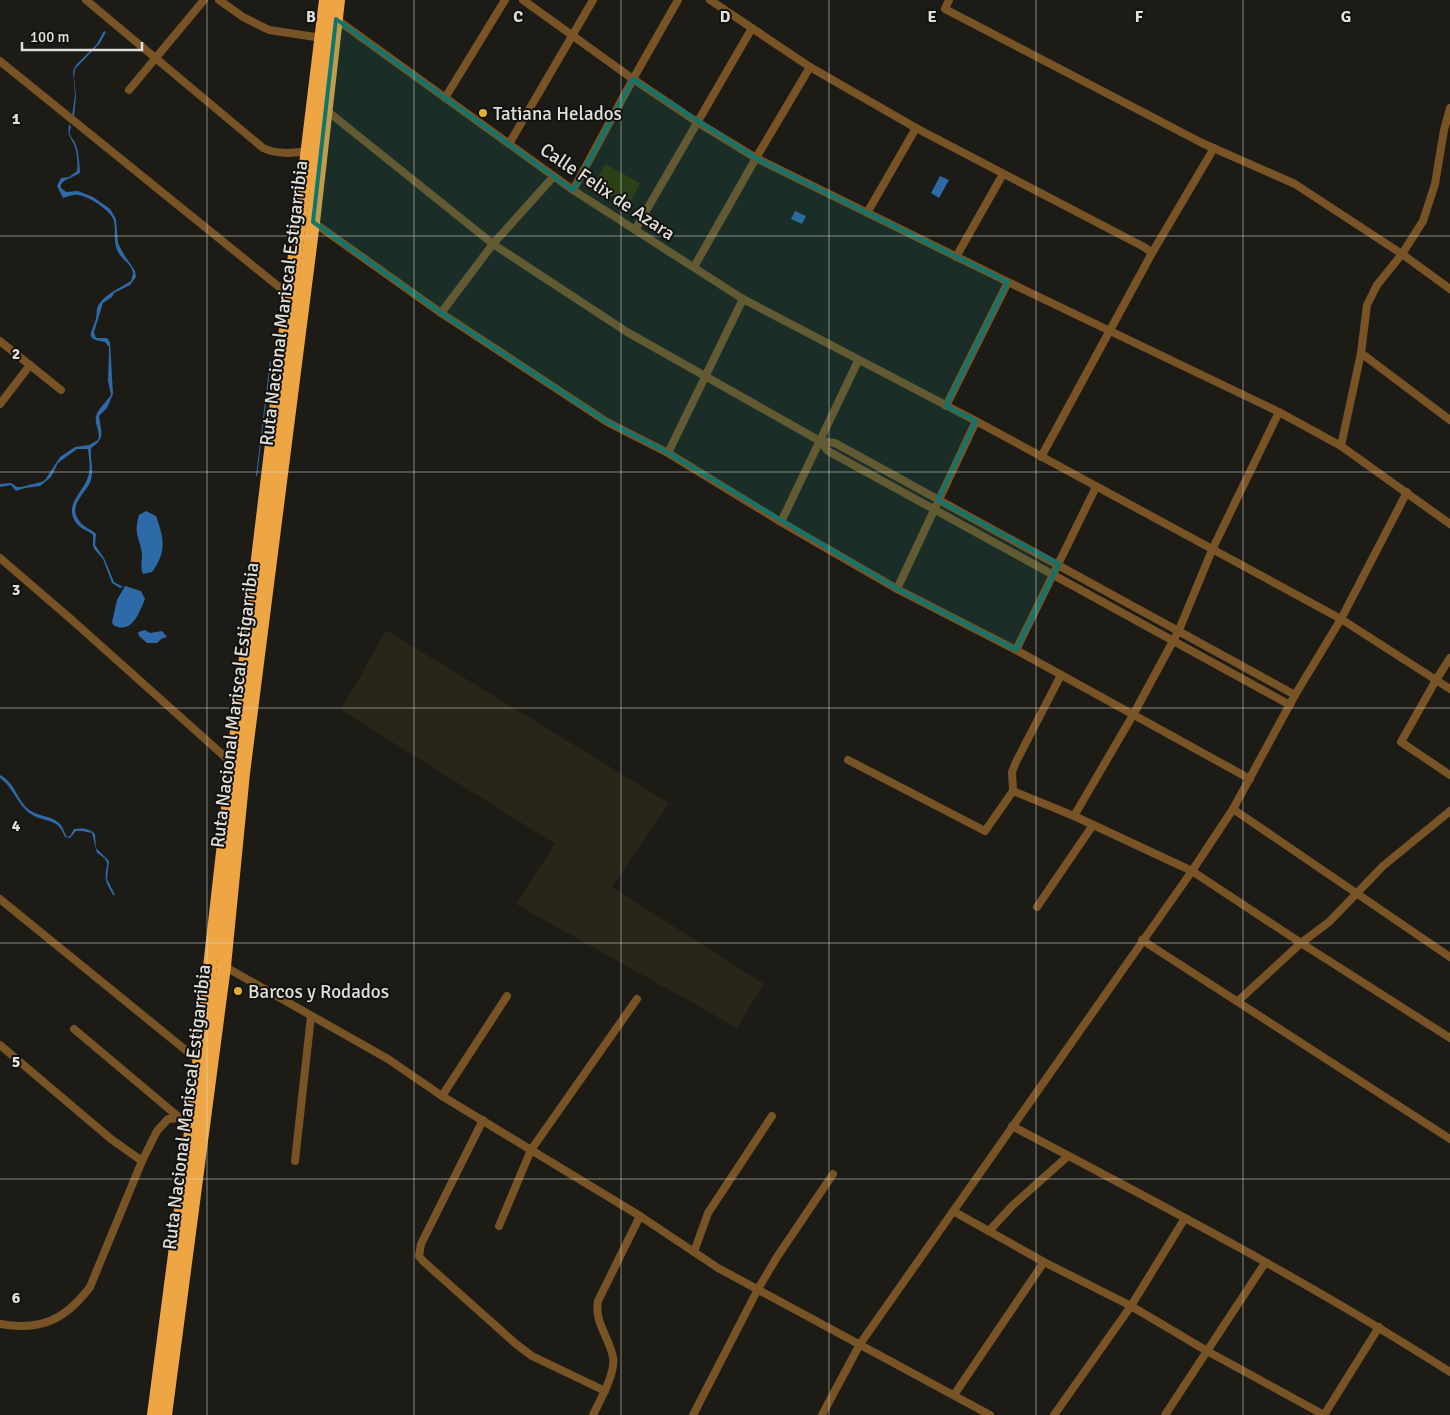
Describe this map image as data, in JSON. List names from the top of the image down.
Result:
{
  "streets": {
    "highway": ["Ruta Nacional Mariscal Estigarribia"],
    "street": ["Calle Felix de Azara"]
  },
  "crossings": [
    ["Calle Felix de Azara", "Ruta Nacional Mariscal Estigarribia"]
  ],
  "places": ["Tatiana Helados", "Barcos y Rodados"],
  "scale_bar": "100 m",
  "grid": {
    "columns": [
      "B",
      "C",
      "D",
      "E",
      "F",
      "G"
    ],
    "rows": [
      "1",
      "2",
      "3",
      "4",
      "5",
      "6"
    ]
  }
}
